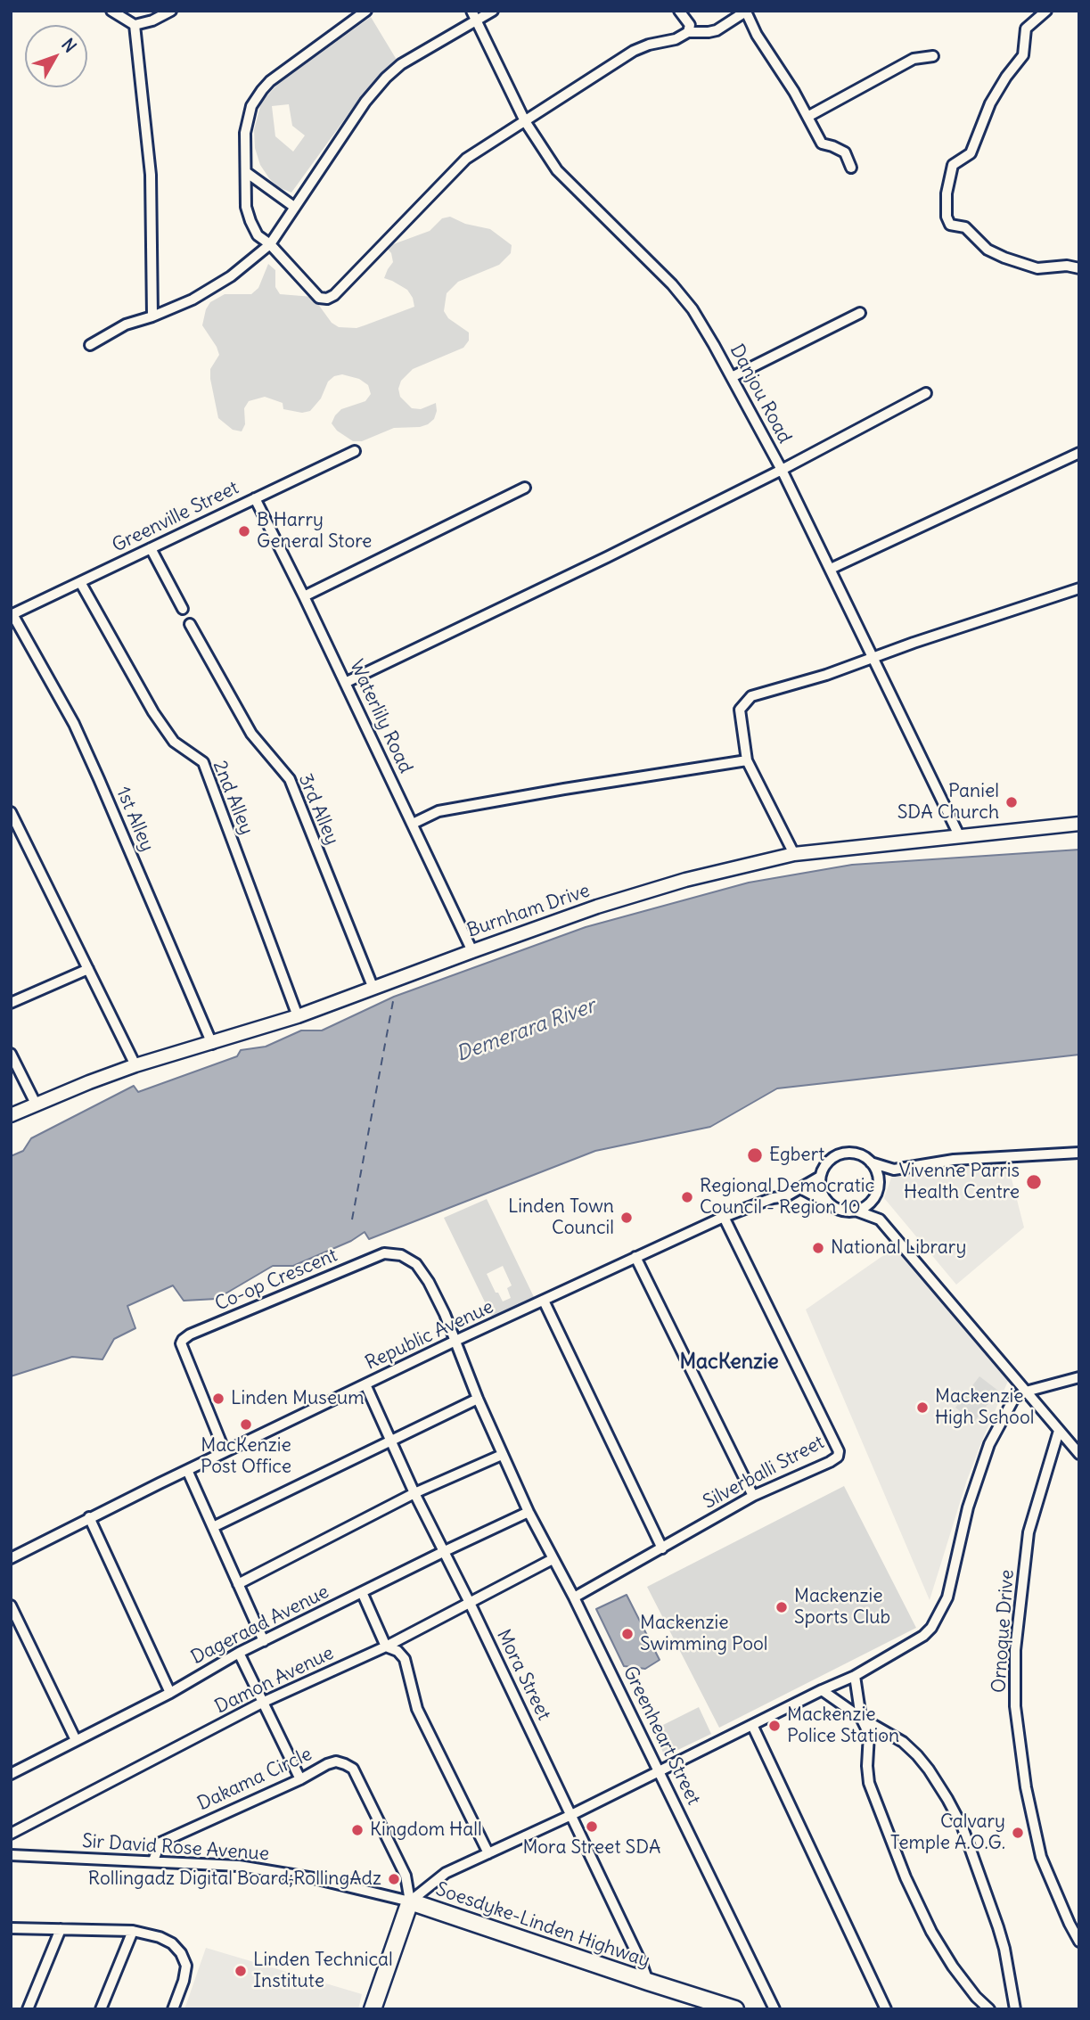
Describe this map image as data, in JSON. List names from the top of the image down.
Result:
{
  "streets": {
    "main road": ["Soesdyke-Linden Highway"],
    "street": [
      "Danjou Road",
      "Greenville Street",
      "Waterlily Road",
      "2nd Alley",
      "3rd Alley",
      "1st Alley",
      "Burnham Drive",
      "Co-op Crescent",
      "Republic Avenue",
      "Silverballi Street",
      "Dageraad Avenue",
      "Ornoque Drive",
      "Mora Street",
      "Damon Avenue",
      "Greenheart Street",
      "Dakama Circle",
      "Sir David Rose Avenue"
    ]
  },
  "crossings": [
    ["Danjou Road", "Burnham Drive"],
    ["Greenville Street", "Waterlily Road"],
    ["Greenville Street", "2nd Alley"],
    ["Greenville Street", "1st Alley"],
    ["Waterlily Road", "Burnham Drive"],
    ["2nd Alley", "Burnham Drive"],
    ["3rd Alley", "Burnham Drive"],
    ["1st Alley", "Burnham Drive"],
    ["Co-op Crescent", "Republic Avenue"],
    ["Co-op Crescent", "Greenheart Street"],
    ["Republic Avenue", "Silverballi Street"],
    ["Republic Avenue", "Mora Street"],
    ["Republic Avenue", "Greenheart Street"],
    ["Silverballi Street", "Greenheart Street"],
    ["Dageraad Avenue", "Mora Street"],
    ["Dageraad Avenue", "Greenheart Street"],
    ["Mora Street", "Damon Avenue"],
    ["Mora Street", "Soesdyke-Linden Highway"],
    ["Damon Avenue", "Greenheart Street"],
    ["Dakama Circle", "Sir David Rose Avenue"],
    ["Dakama Circle", "Soesdyke-Linden Highway"],
    ["Sir David Rose Avenue", "Soesdyke-Linden Highway"]
  ],
  "districts": ["MacKenzie"],
  "water": ["Demerara River"],
  "places": [
    "B Harry General Store",
    "Paniel SDA Church",
    "Egbert",
    "Vivenne Parris Health Centre",
    "Regional Democratic Council - Region 10",
    "Linden Town Council",
    "National Library",
    "Linden Museum",
    "Mackenzie High School",
    "MacKenzie Post Office",
    "Mackenzie Sports Club",
    "Mackenzie Swimming Pool",
    "Mackenzie Police Station",
    "Mora Street SDA",
    "Kingdom Hall",
    "Calvary Temple A.O.G.",
    "Rollingadz Digital Board;RollingAdz",
    "Linden Technical Institute"
  ],
  "north": "top right"
}
